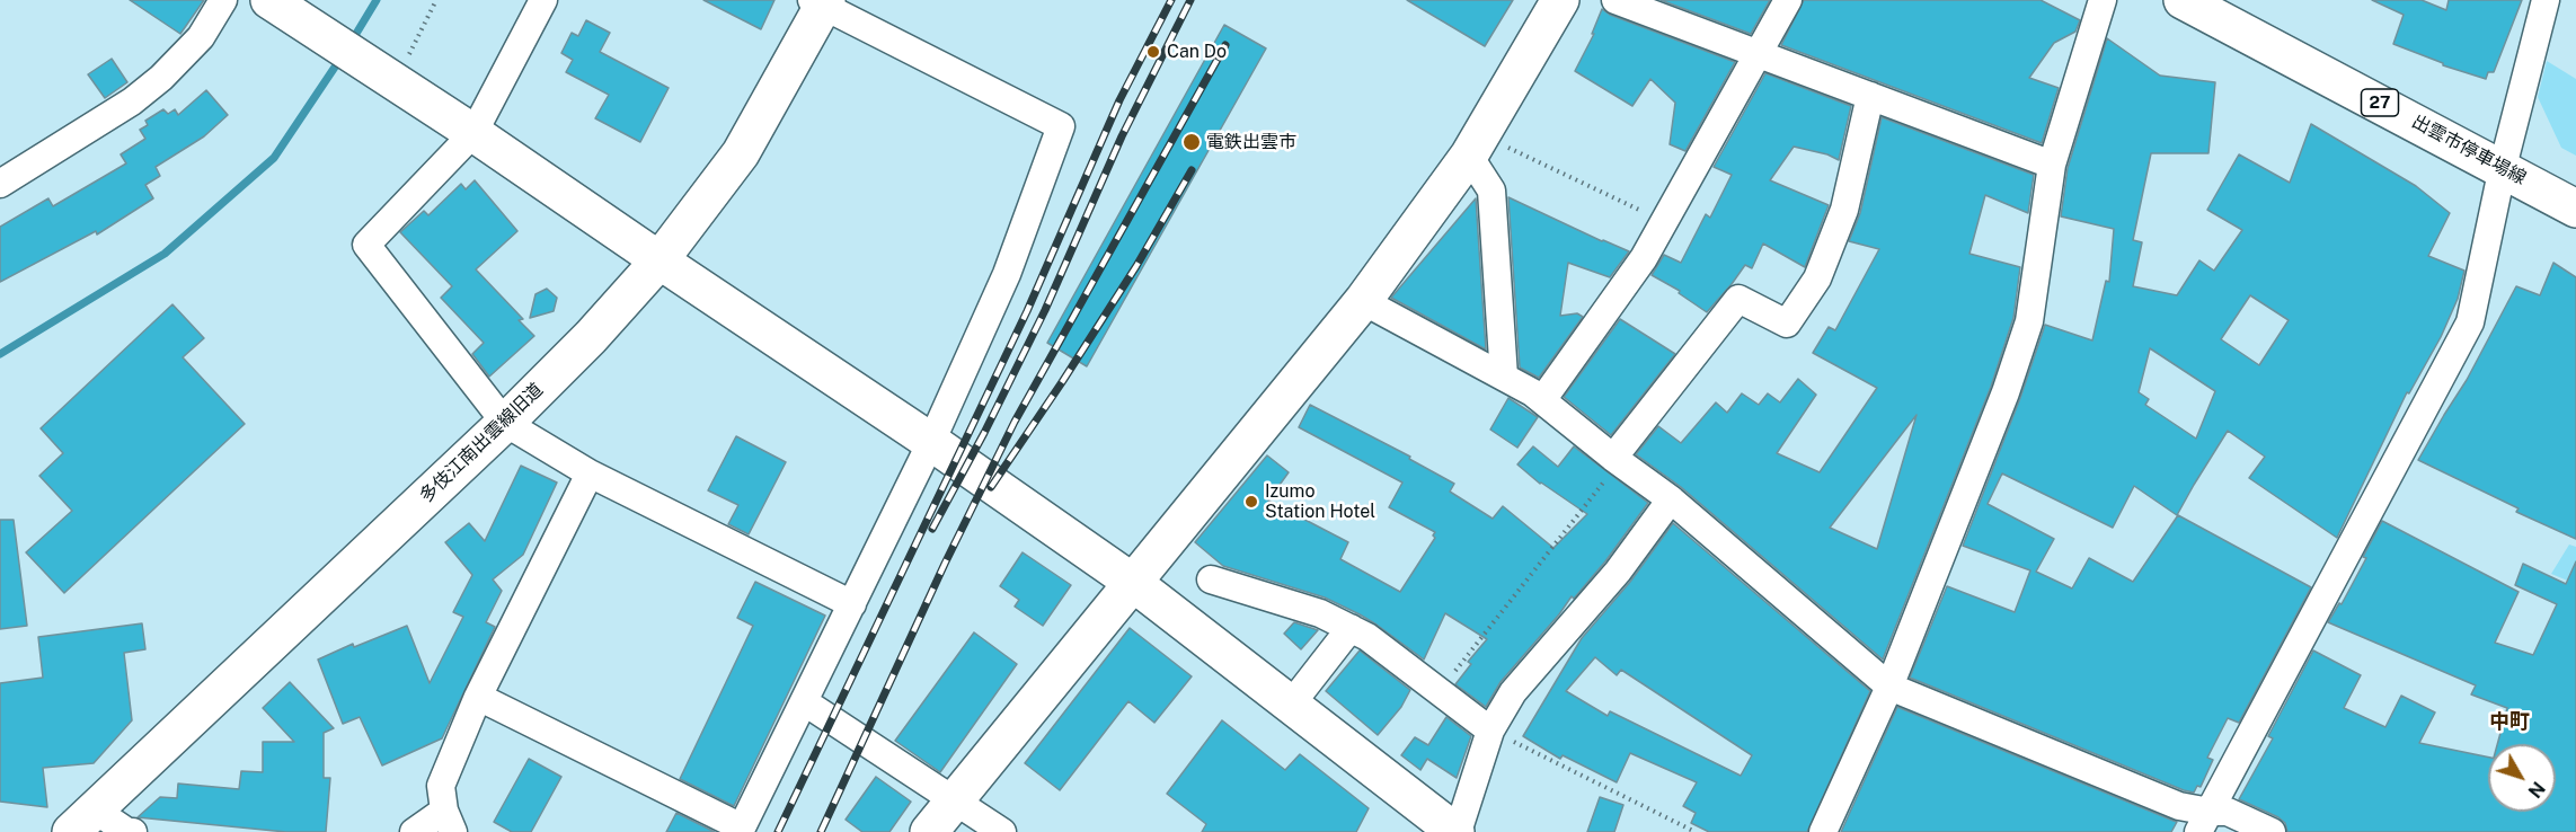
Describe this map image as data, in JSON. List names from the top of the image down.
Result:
{
  "streets": {
    "street": ["27", "出雲市停車場線", "多伎江南出雲線旧道"]
  },
  "districts": ["中町"],
  "places": ["Can Do", "電鉄出雲市", "Izumo Station Hotel"],
  "north": "bottom right"
}
